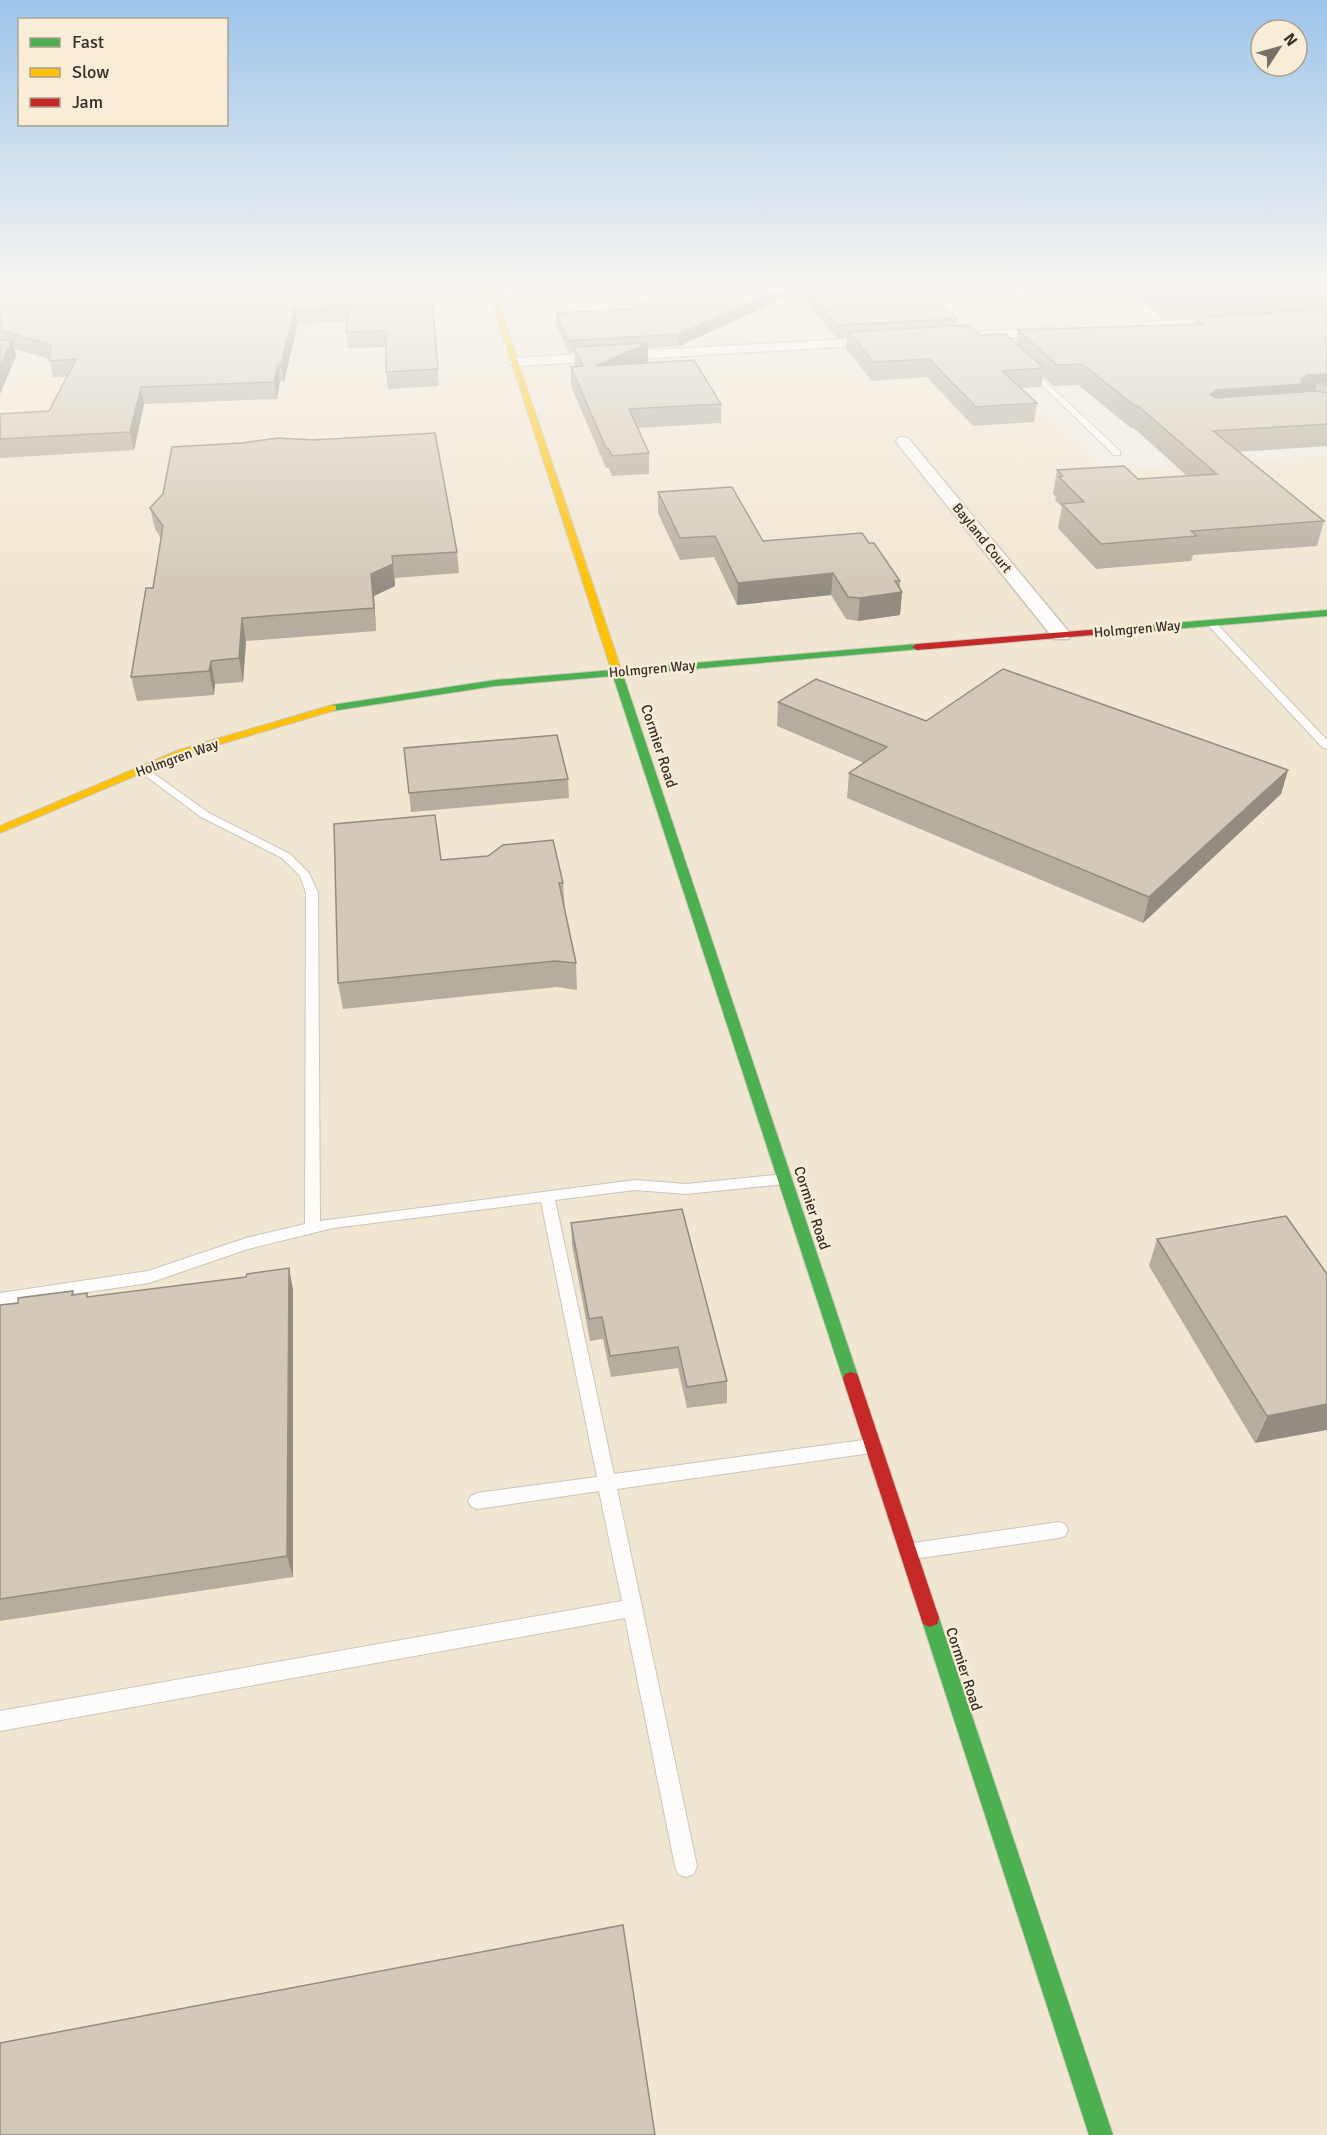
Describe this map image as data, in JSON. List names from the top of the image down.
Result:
{
  "streets": {
    "street": ["Bayland Court", "Holmgren Way", "Cormier Road"]
  },
  "crossings": [
    ["Bayland Court", "Holmgren Way"],
    ["Holmgren Way", "Cormier Road"]
  ],
  "legend": ["Fast", "Slow", "Jam"],
  "north": "top right"
}
